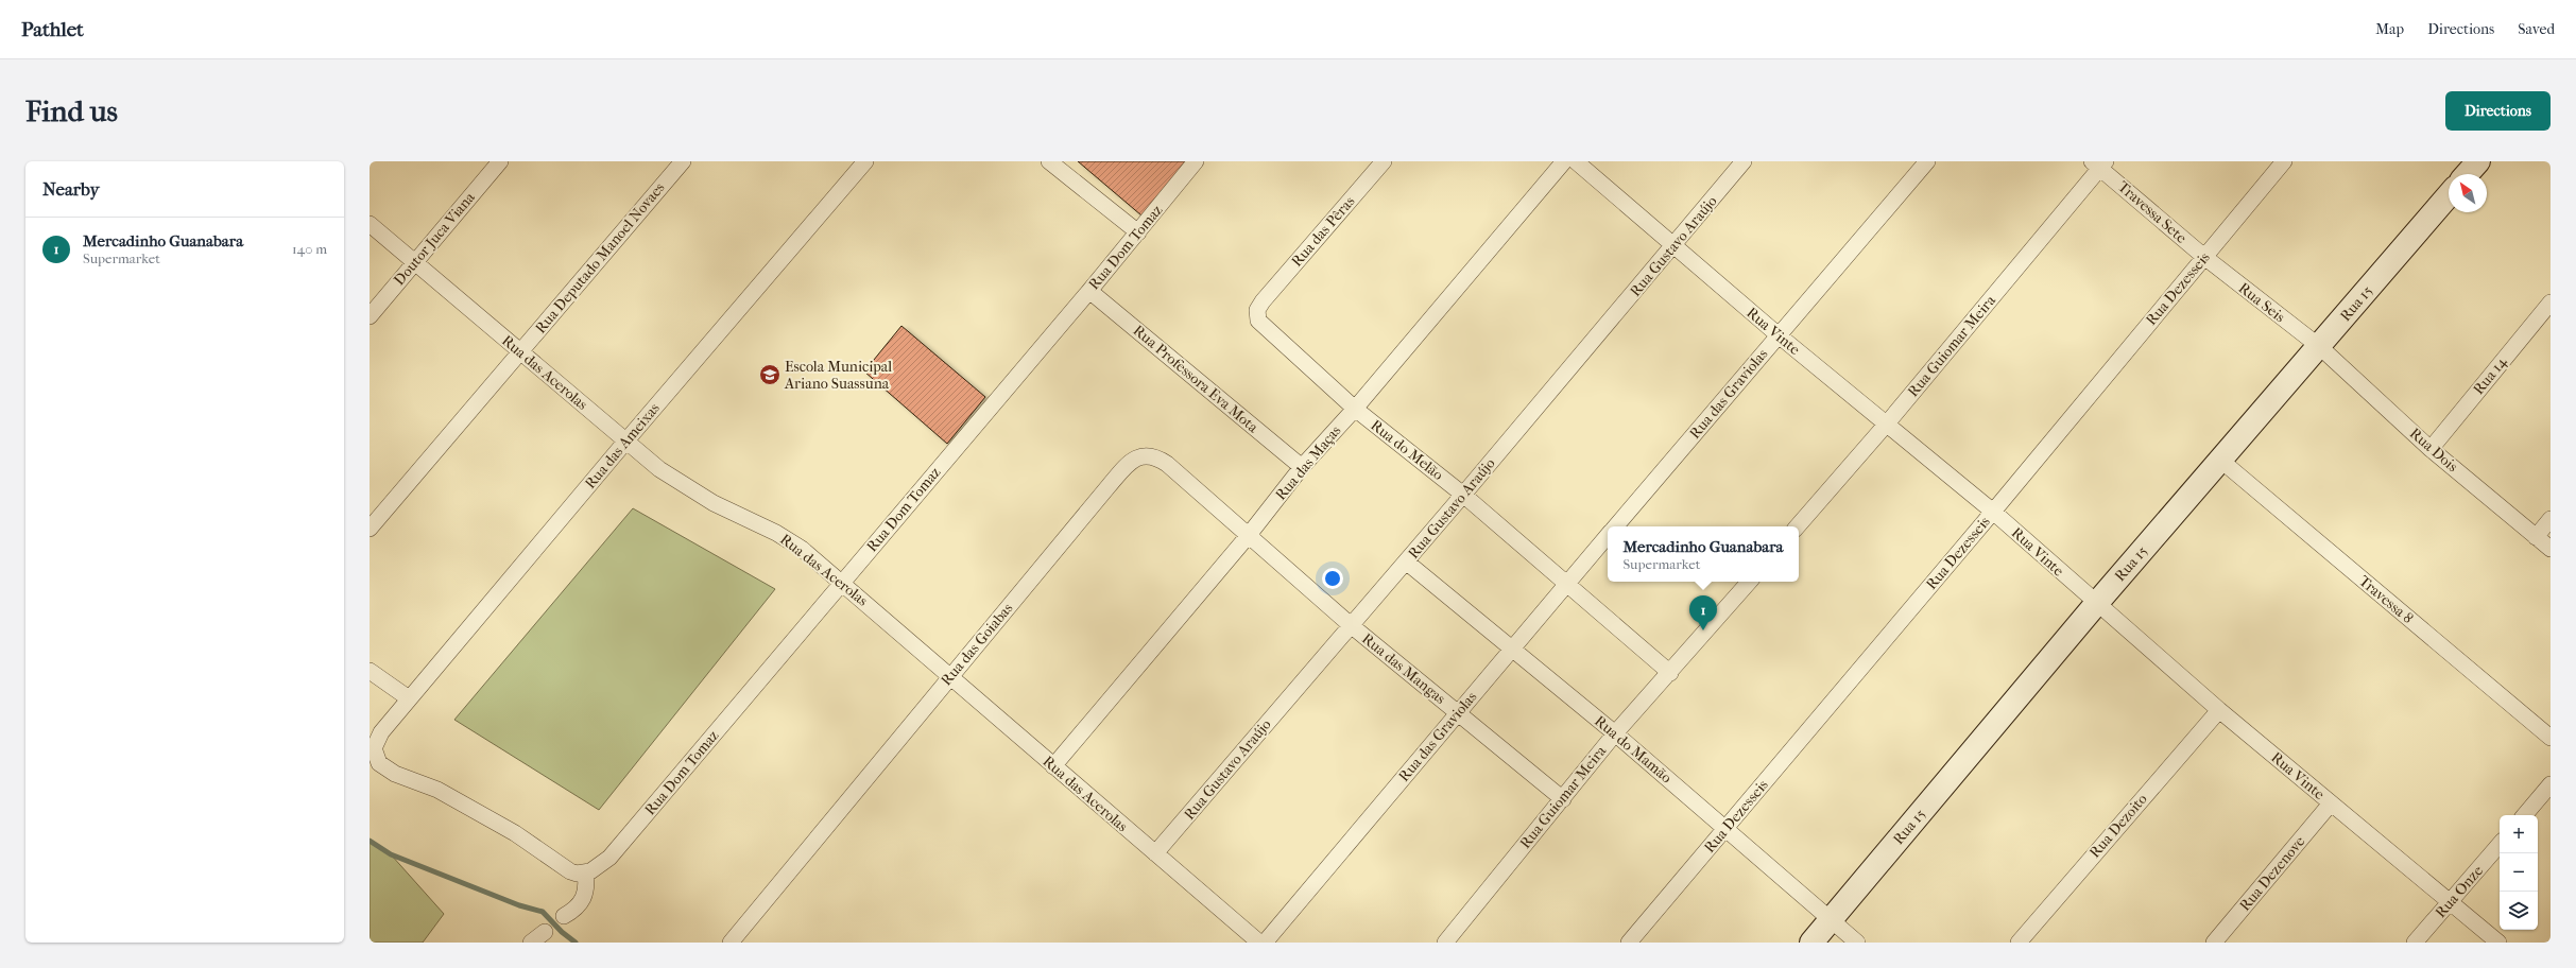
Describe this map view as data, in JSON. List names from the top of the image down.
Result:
{
  "streets": {
    "main road": ["Rua 15"],
    "street": [
      "Travessa Sete",
      "Rua das Pêras",
      "Doutor Juca Viana",
      "Rua Gustavo Araújo",
      "Rua Dom Tomaz",
      "Rua Deputado Manoel Novaes",
      "Rua Dezesseis",
      "Rua Seis",
      "Rua Vinte",
      "Rua Guiomar Meira",
      "Rua das Acerolas",
      "Rua 14",
      "Rua Professora Eva Mota",
      "Rua das Graviolas",
      "Rua das Ameixas",
      "Rua do Melão",
      "Rua Dois",
      "Rua das Maças",
      "Travessa 8",
      "Rua das Goiabas",
      "Rua das Mangas",
      "Rua do Mamão",
      "Rua Dezoito",
      "Rua Dezenove",
      "Rua Onze"
    ]
  },
  "crossings": [
    ["Travessa Sete", "Rua Dezesseis"],
    ["Travessa Sete", "Rua Seis"],
    ["Travessa Sete", "Rua Guiomar Meira"],
    ["Rua das Pêras", "Rua do Melão"],
    ["Doutor Juca Viana", "Rua das Acerolas"],
    ["Rua Gustavo Araújo", "Rua Vinte"],
    ["Rua Gustavo Araújo", "Rua das Acerolas"],
    ["Rua Gustavo Araújo", "Rua do Melão"],
    ["Rua Gustavo Araújo", "Rua das Mangas"],
    ["Rua Gustavo Araújo", "Rua do Mamão"],
    ["Rua Dom Tomaz", "Rua das Acerolas"],
    ["Rua Dom Tomaz", "Rua Professora Eva Mota"],
    ["Rua Dom Tomaz", "Rua das Ameixas"],
    ["Rua Deputado Manoel Novaes", "Rua das Acerolas"],
    ["Rua Dezesseis", "Rua Seis"],
    ["Rua Dezesseis", "Rua Vinte"],
    ["Rua Dezesseis", "Rua do Mamão"],
    ["Rua Seis", "Rua 15"],
    ["Rua Seis", "Rua Dois"],
    ["Rua 15", "Rua Vinte"],
    ["Rua 15", "Rua Dois"],
    ["Rua 15", "Travessa 8"],
    ["Rua 15", "Rua do Mamão"],
    ["Rua Vinte", "Rua Guiomar Meira"],
    ["Rua Vinte", "Rua das Graviolas"],
    ["Rua Vinte", "Rua Dezoito"],
    ["Rua Vinte", "Rua Dezenove"],
    ["Rua Vinte", "Rua Onze"],
    ["Rua Guiomar Meira", "Rua do Melão"],
    ["Rua Guiomar Meira", "Rua das Mangas"],
    ["Rua Guiomar Meira", "Rua do Mamão"],
    ["Rua das Acerolas", "Rua das Ameixas"],
    ["Rua das Acerolas", "Rua das Maças"],
    ["Rua das Acerolas", "Rua das Goiabas"],
    ["Rua 14", "Rua Dois"],
    ["Rua Professora Eva Mota", "Rua das Maças"],
    ["Rua das Graviolas", "Rua do Melão"],
    ["Rua das Graviolas", "Rua das Mangas"],
    ["Rua das Graviolas", "Rua do Mamão"],
    ["Rua do Melão", "Rua das Maças"],
    ["Rua das Maças", "Rua das Goiabas"],
    ["Rua das Maças", "Rua das Mangas"],
    ["Rua das Goiabas", "Rua das Mangas"]
  ],
  "places": {
    "school or university": ["Escola Municipal Ariano Suassuna"]
  },
  "north": "top left",
  "page": {
    "header": "Pathlet",
    "nav": ["Map", "Directions", "Saved"],
    "buttons": "Directions",
    "title": "Find us",
    "heading": "Nearby",
    "list": [
      {
        "mark": "1",
        "name": "Mercadinho Guanabara",
        "note": "Supermarket",
        "value": "140 m"
      }
    ],
    "popup": ["Mercadinho Guanabara", "Supermarket"],
    "pins": "1",
    "map_buttons": ["+", "−"]
  }
}
